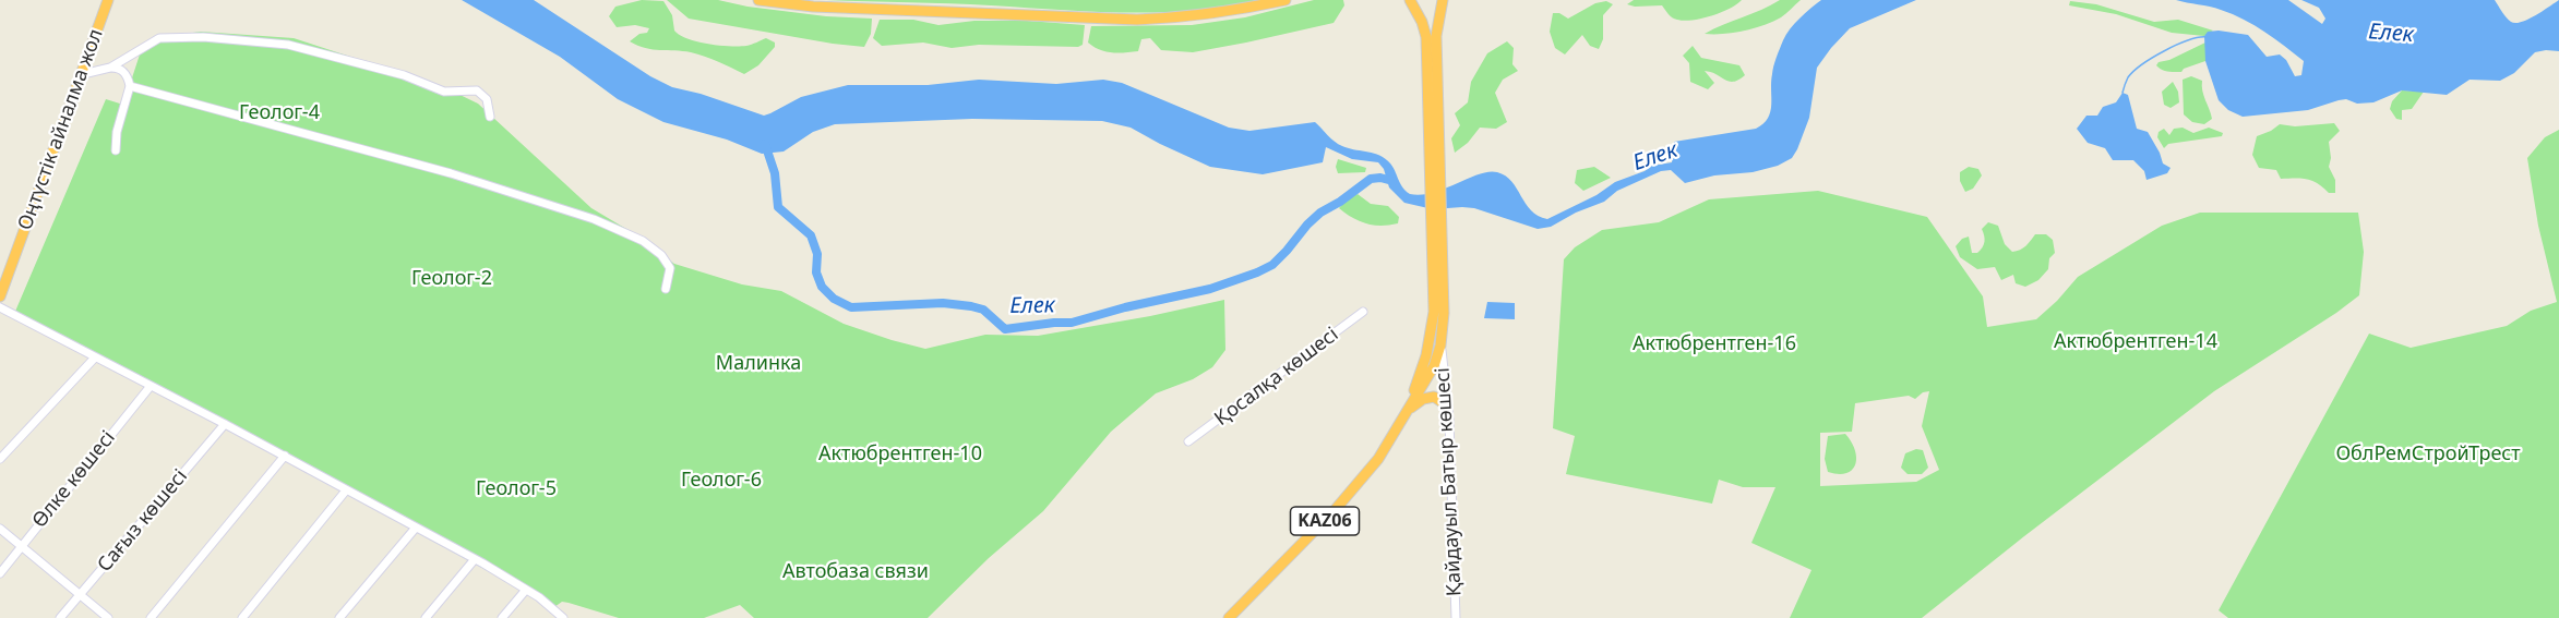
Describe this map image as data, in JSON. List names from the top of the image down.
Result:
{
  "streets": {
    "highway": ["Оңтүстік айналма жол", "KАZ06"],
    "street": [
      "Қосалқа көшесі",
      "Өлке көшесі",
      "Қайдауыл Батыр көшесі",
      "Сағыз көшесі"
    ]
  },
  "crossings": [
    ["Қайдауыл Батыр көшесі", "KАZ06"]
  ],
  "water": ["Елек"],
  "parks": [
    "Геолог-4",
    "Геолог-2",
    "Актюбрентген-14",
    "Актюбрентген-16",
    "Малинка",
    "Актюбрентген-10",
    "ОблРемСтройТрест",
    "Геолог-6",
    "Геолог-5",
    "Автобаза связи"
  ]
}
